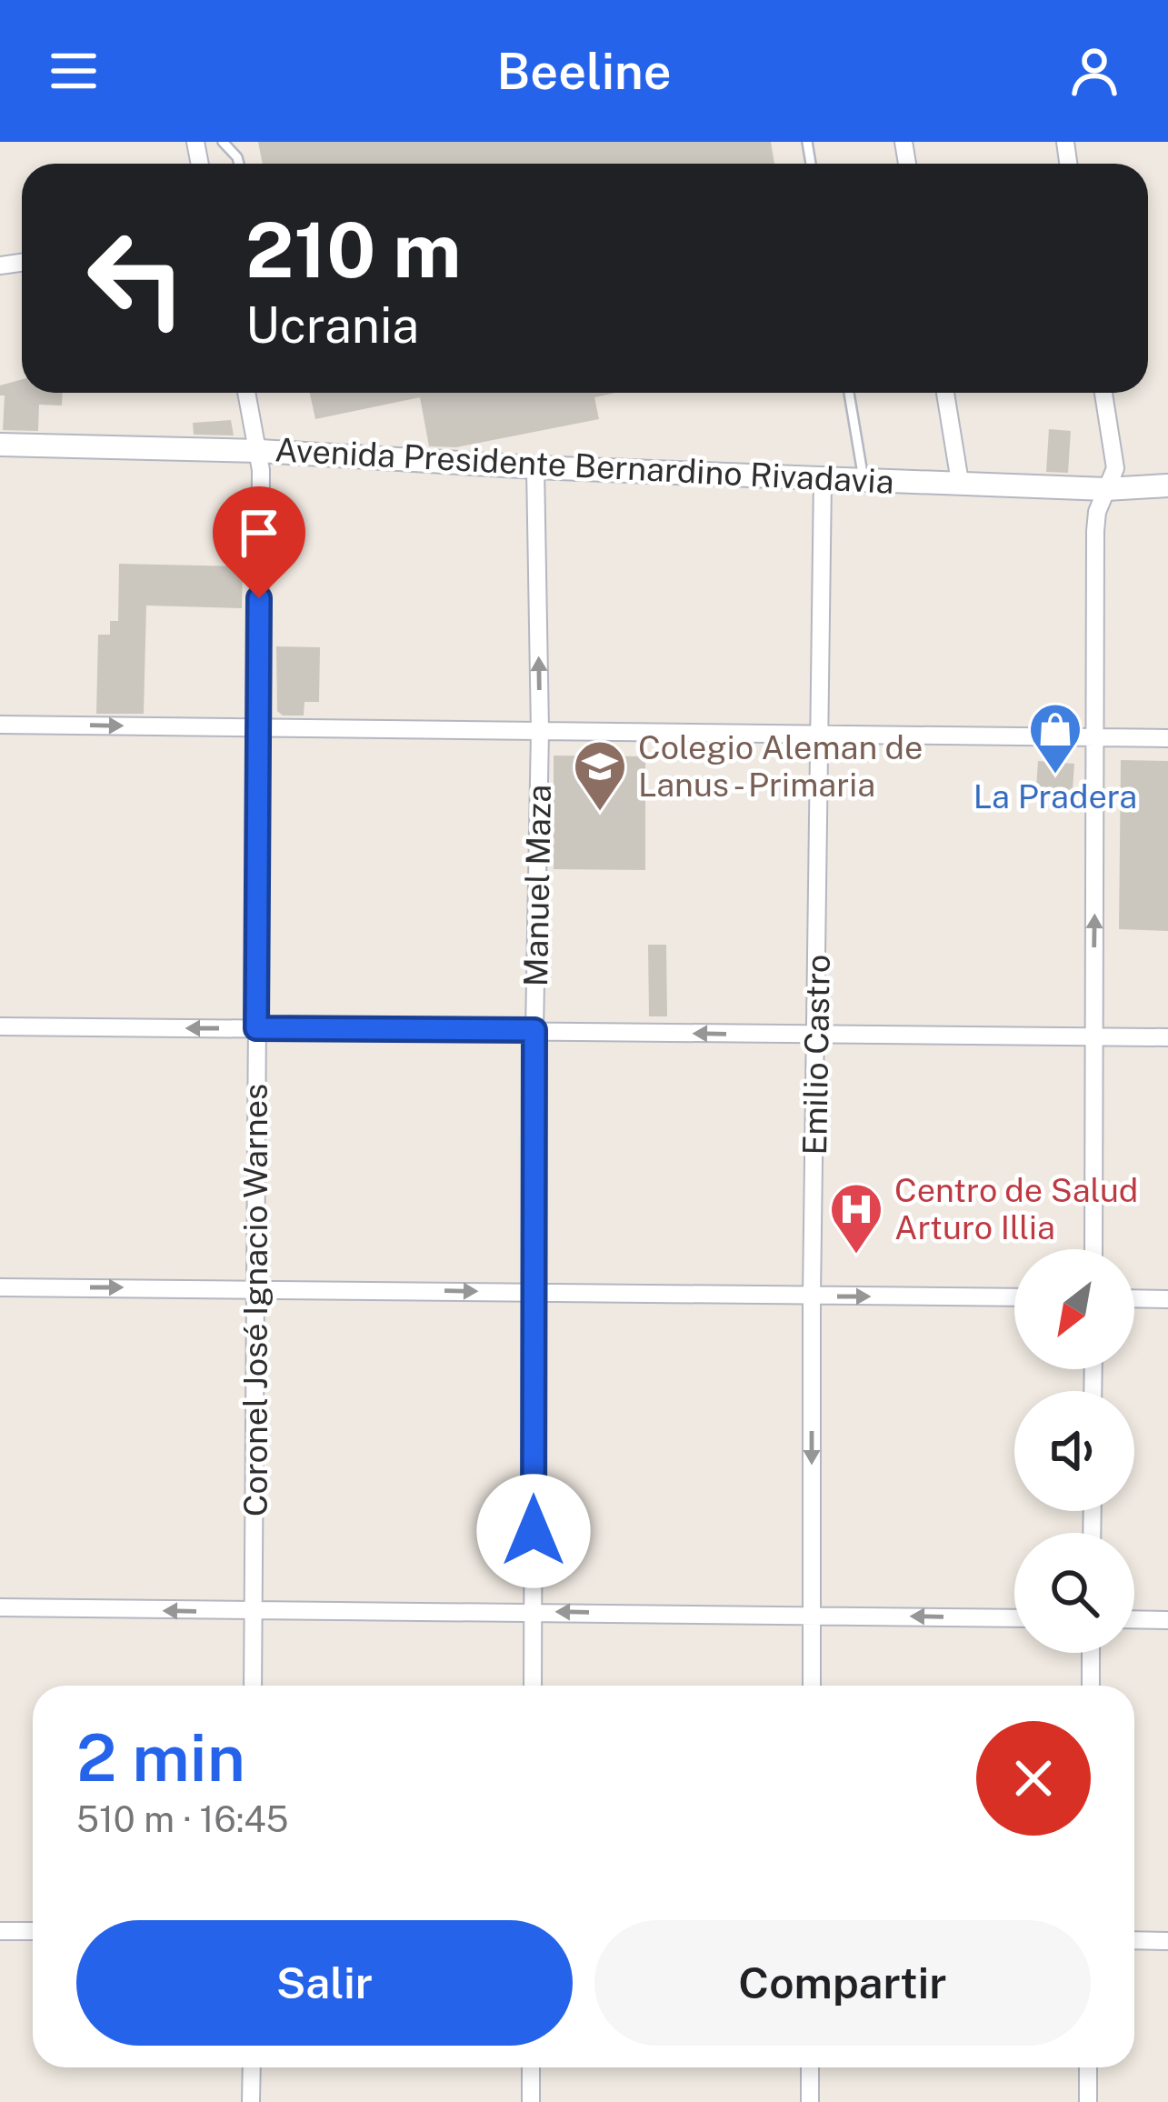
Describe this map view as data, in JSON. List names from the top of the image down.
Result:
{
  "streets": {
    "street": [
      "Avenida Presidente Bernardino Rivadavia",
      "Manuel Maza",
      "Emilio Castro",
      "Coronel José Ignacio Warnes"
    ]
  },
  "crossings": [
    ["Avenida Presidente Bernardino Rivadavia", "Manuel Maza"],
    ["Avenida Presidente Bernardino Rivadavia", "Emilio Castro"],
    ["Avenida Presidente Bernardino Rivadavia", "Coronel José Ignacio Warnes"]
  ],
  "places": {
    "shop": ["La Pradera"],
    "school or university": ["Colegio Aleman de Lanus - Primaria"],
    "hospital": ["Centro de Salud Arturo Illia"]
  },
  "north": "bottom left",
  "page": {
    "header": "Beeline",
    "turn": ["210 m", "Ucrania"],
    "heading": ["2 min", "510 m · 16:45"],
    "buttons": ["Salir", "Compartir"]
  }
}
